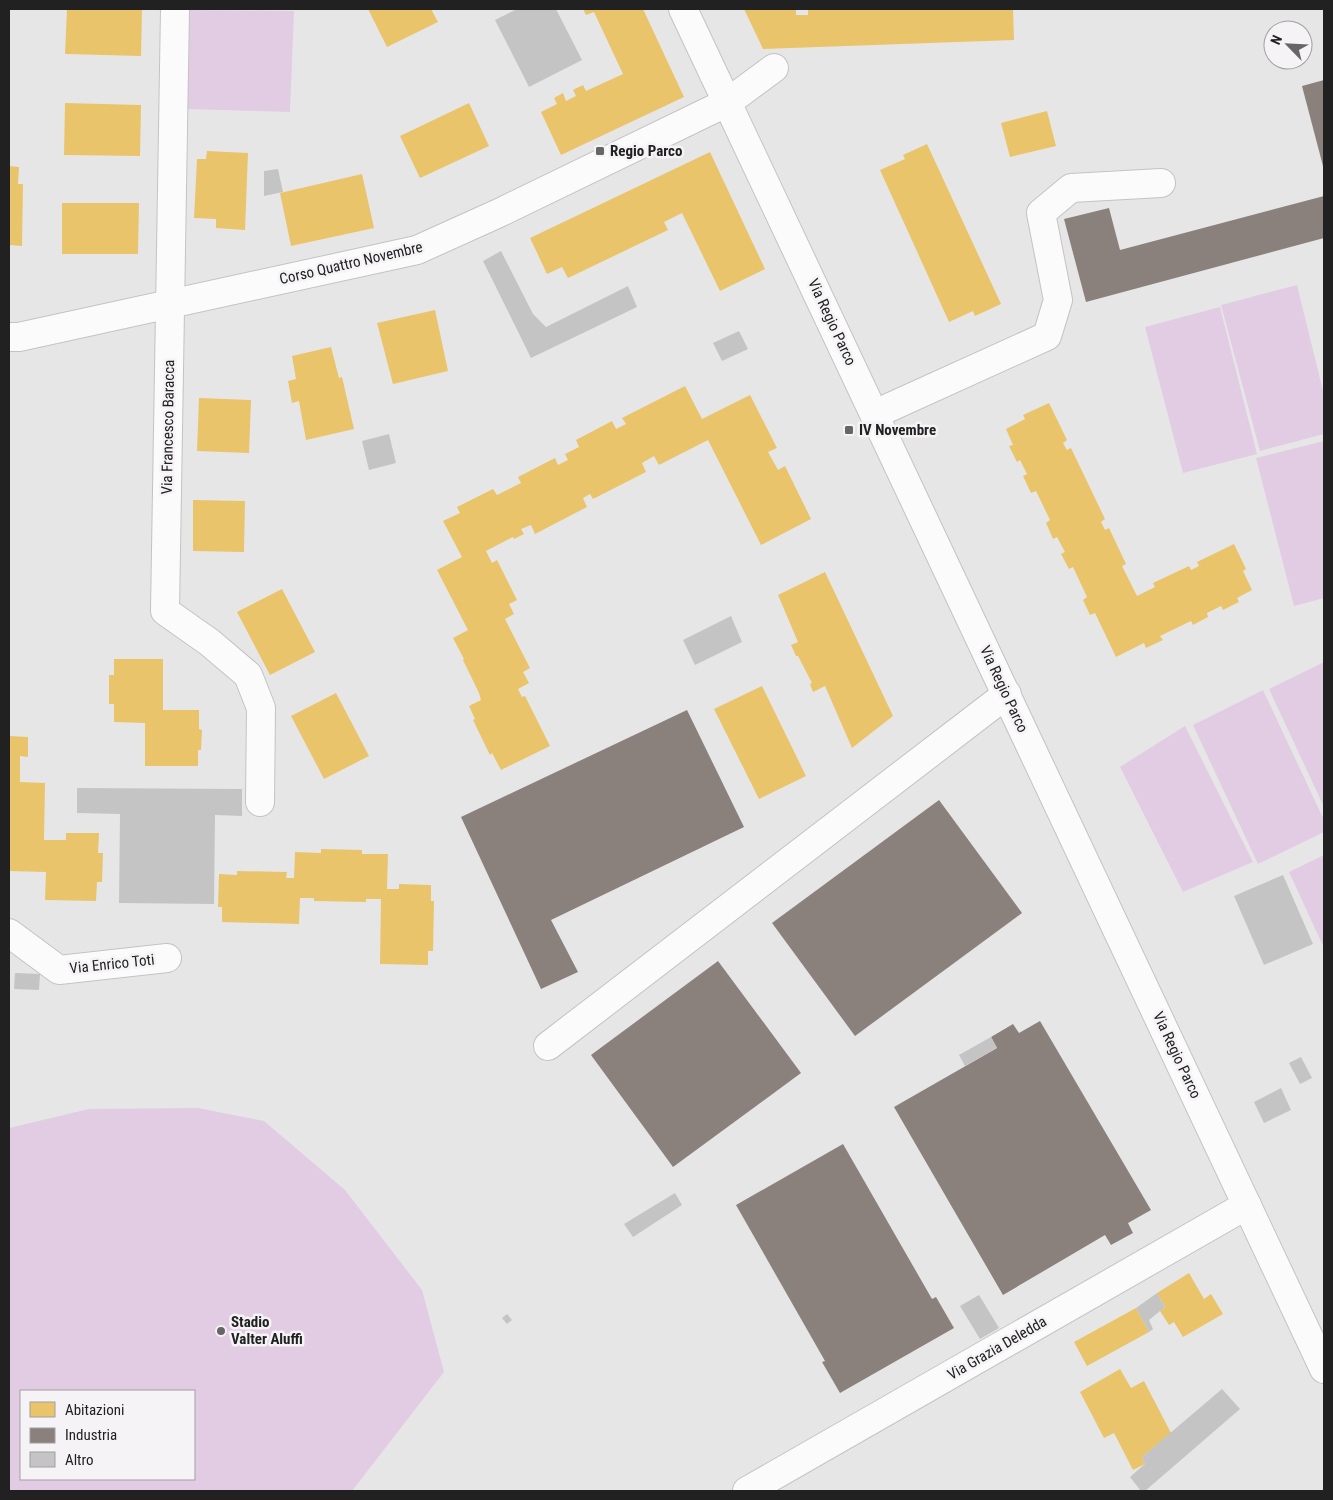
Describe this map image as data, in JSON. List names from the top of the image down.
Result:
{
  "streets": {
    "street": [
      "Corso Quattro Novembre",
      "Via Regio Parco",
      "Via Francesco Baracca",
      "Via Enrico Toti",
      "Via Grazia Deledda"
    ]
  },
  "crossings": [
    ["Corso Quattro Novembre", "Via Regio Parco"],
    ["Corso Quattro Novembre", "Via Francesco Baracca"],
    ["Via Regio Parco", "Via Grazia Deledda"]
  ],
  "places": {
    "transit": ["Regio Parco", "IV Novembre"],
    "other": ["Stadio Valter Aluffi"]
  },
  "legend": ["Abitazioni", "Industria", "Altro"],
  "north": "top left"
}
